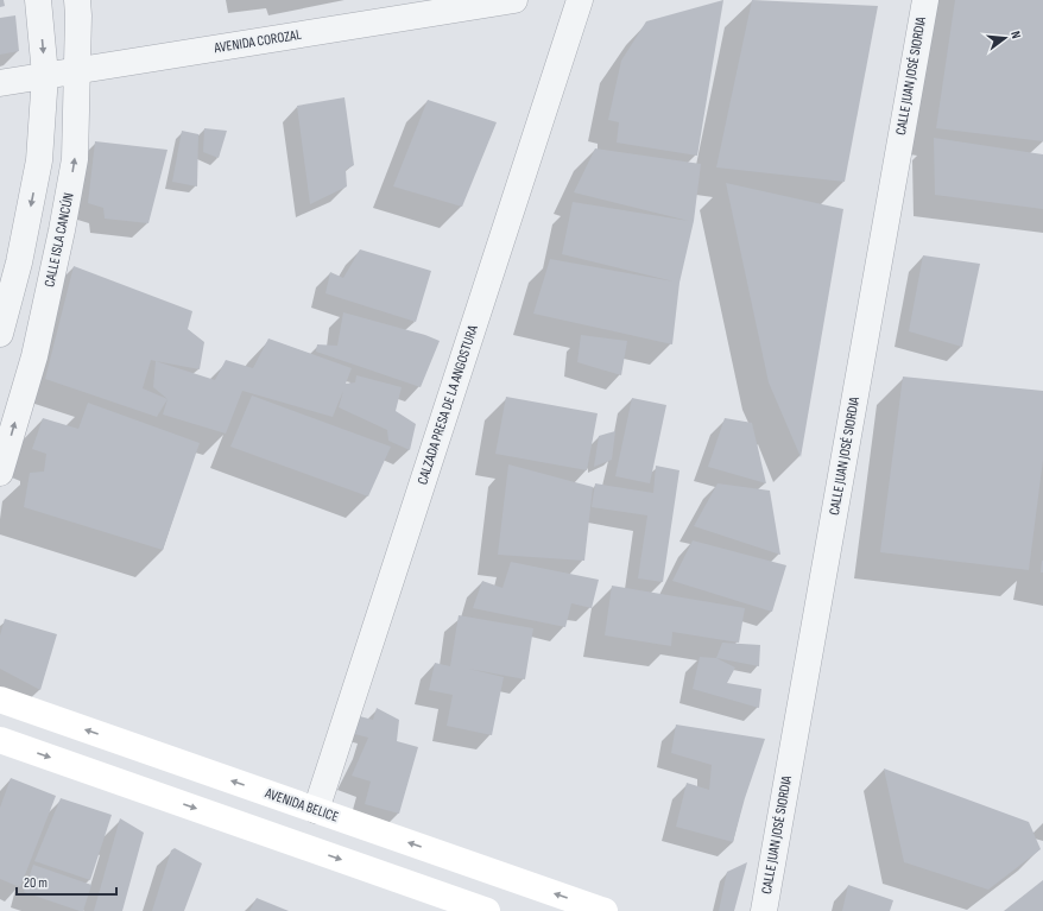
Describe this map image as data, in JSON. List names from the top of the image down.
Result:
{
  "streets": {
    "main road": ["AVENIDA BELICE"],
    "street": [
      "AVENIDA COROZAL",
      "CALLE JUAN JOSÉ SIORDIA",
      "CALLE ISLA CANCÚN",
      "CALZADA PRESA DE LA ANGOSTURA"
    ]
  },
  "crossings": [
    ["AVENIDA COROZAL", "CALLE ISLA CANCÚN"],
    ["CALZADA PRESA DE LA ANGOSTURA", "AVENIDA BELICE"]
  ],
  "scale_bar": "20 m",
  "north": "right"
}
